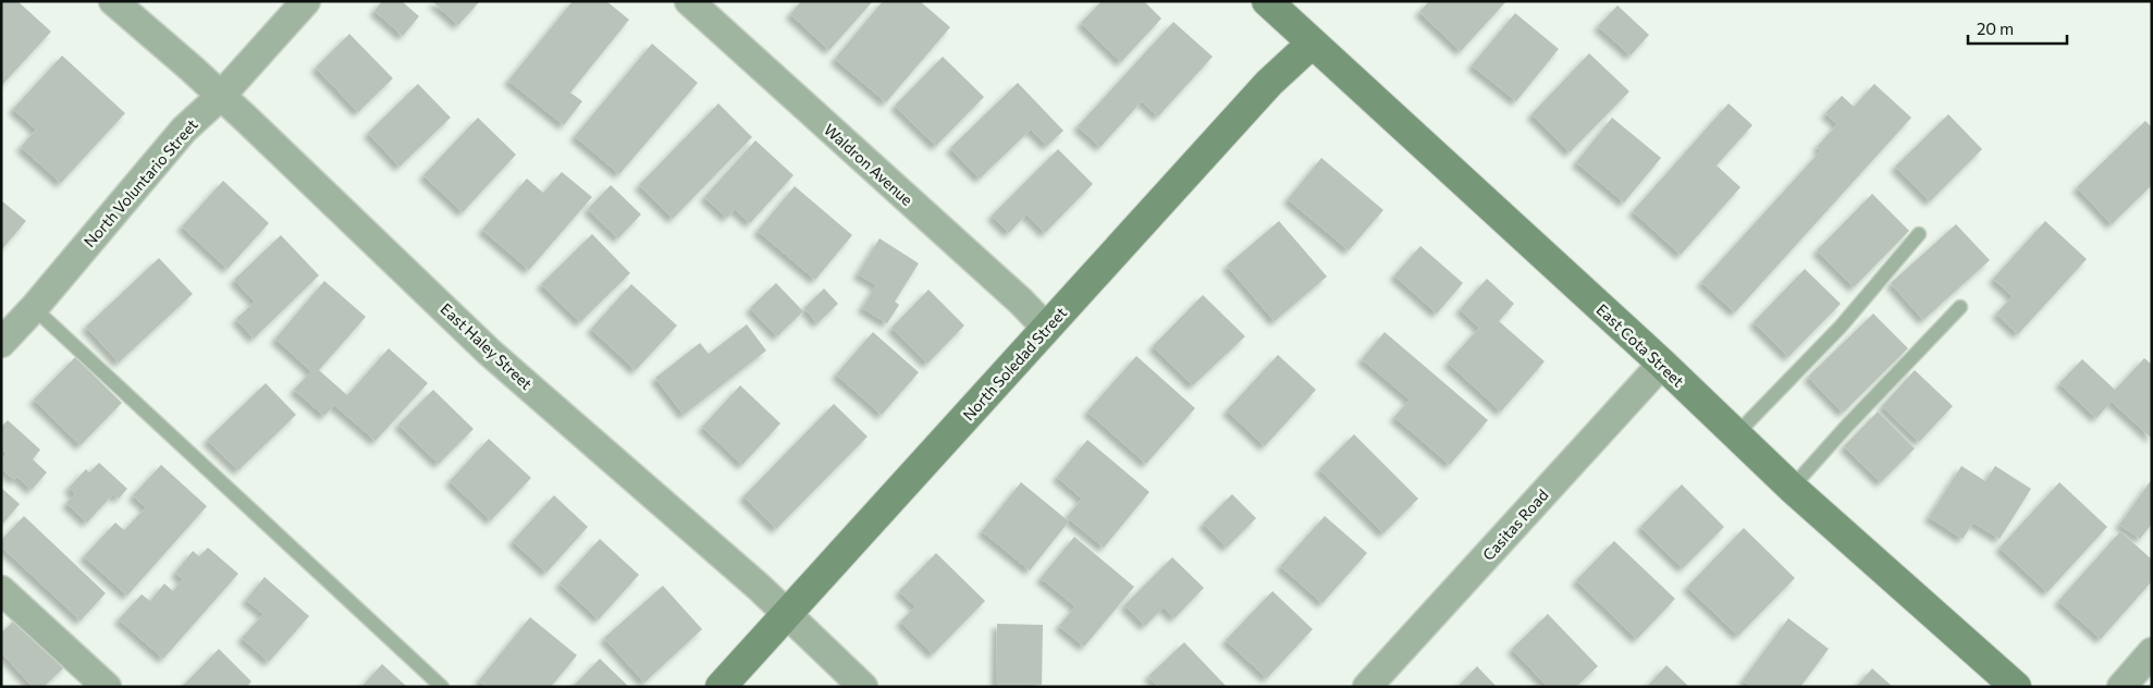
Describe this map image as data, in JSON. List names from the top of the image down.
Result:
{
  "streets": {
    "street": [
      "Waldron Avenue",
      "North Voluntario Street",
      "East Cota Street",
      "East Haley Street",
      "North Soledad Street",
      "Casitas Road"
    ]
  },
  "crossings": [
    ["Waldron Avenue", "North Soledad Street"],
    ["North Voluntario Street", "East Haley Street"],
    ["East Cota Street", "North Soledad Street"],
    ["East Cota Street", "Casitas Road"],
    ["East Haley Street", "North Soledad Street"]
  ],
  "scale_bar": "20 m"
}
